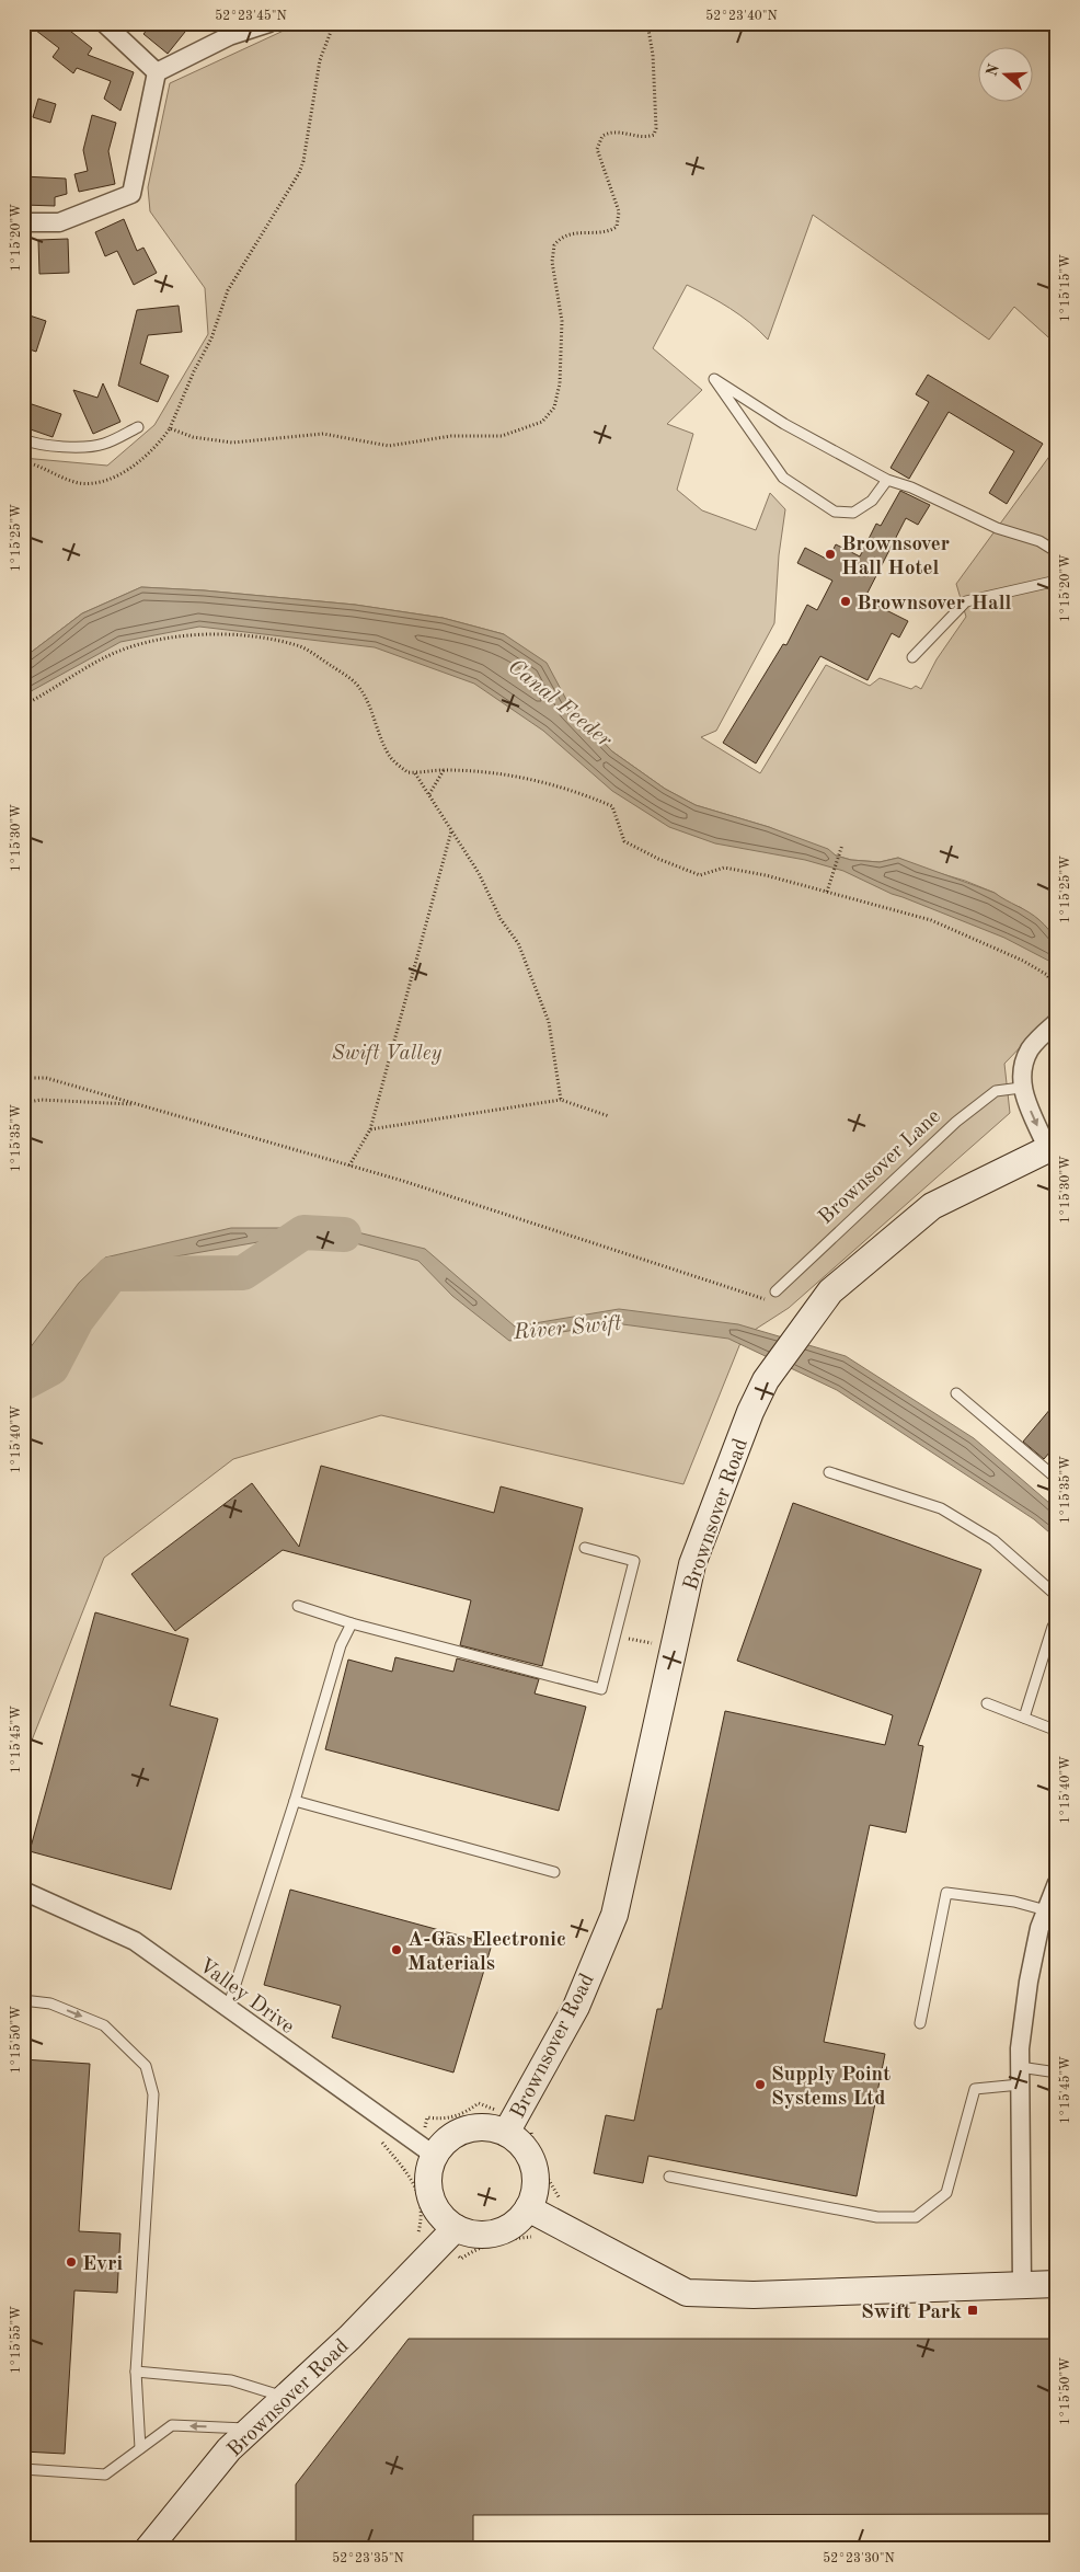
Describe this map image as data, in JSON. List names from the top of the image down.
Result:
{
  "streets": {
    "street": ["Brownsover Road", "Valley Drive"],
    "lane": ["Brownsover Lane"]
  },
  "crossings": [
    ["Brownsover Road", "Valley Drive"]
  ],
  "water": ["Canal Feeder", "River Swift"],
  "parks": ["Swift Valley"],
  "places": {
    "other": [
      "Brownsover Hall Hotel",
      "Brownsover Hall",
      "A-Gas Electronic Materials",
      "Supply Point Systems Ltd",
      "Evri"
    ],
    "transit": ["Swift Park"]
  },
  "north": "left",
  "coordinates": [
    "52°23'45\"N",
    "52°23'40\"N",
    "1°15'20\"W",
    "1°15'15\"W",
    "1°15'25\"W",
    "1°15'30\"W",
    "1°15'35\"W",
    "1°15'40\"W",
    "1°15'45\"W",
    "1°15'50\"W",
    "1°15'55\"W",
    "52°23'35\"N",
    "52°23'30\"N"
  ]
}
